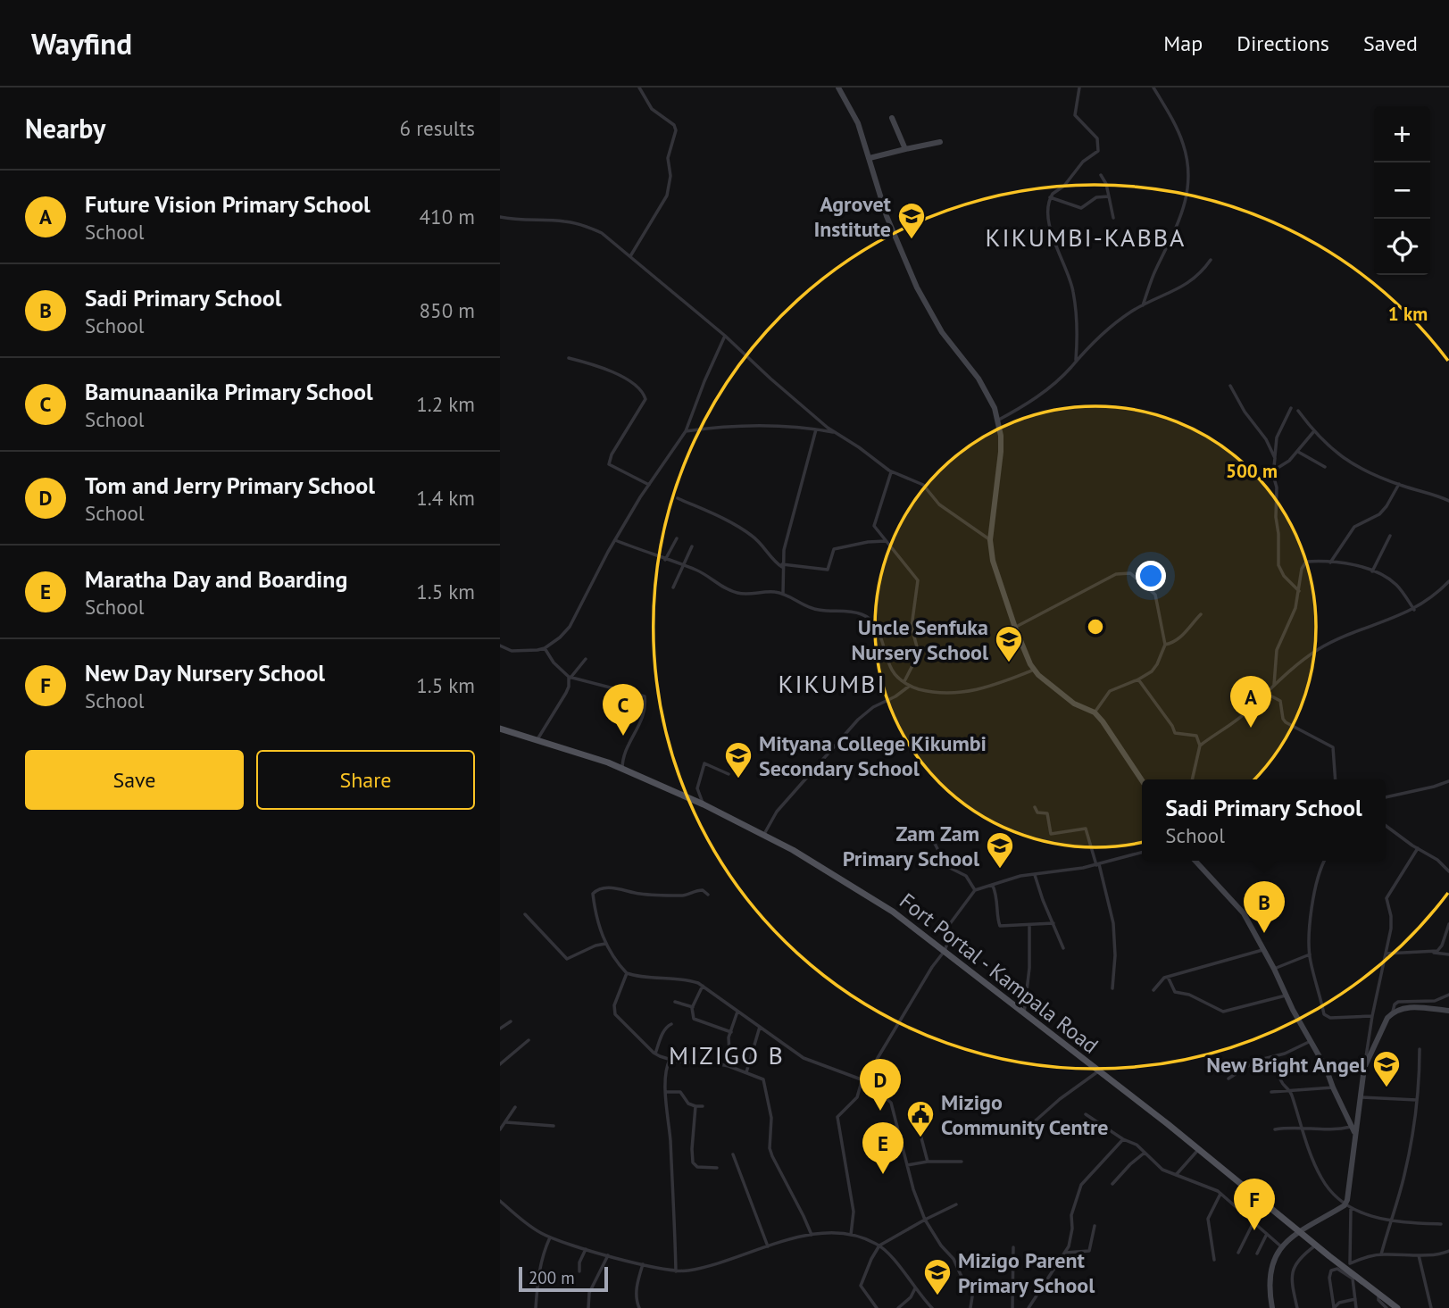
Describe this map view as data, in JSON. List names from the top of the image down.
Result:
{
  "streets": {
    "main road": ["Fort Portal - Kampala Road"]
  },
  "districts": ["KIKUMBI-KABBA", "KIKUMBI", "MIZIGO B"],
  "places": {
    "school or university": [
      "Agrovet Institute",
      "Uncle Senfuka Nursery School",
      "Mityana College Kikumbi Secondary School",
      "Zam Zam Primary School",
      "New Bright Angel",
      "Mizigo Parent Primary School"
    ],
    "public building": ["Mizigo Community Centre"]
  },
  "scale_bar": "200 m",
  "page": {
    "header": "Wayfind",
    "nav": ["Map", "Directions", "Saved"],
    "heading": ["Nearby", "6 results"],
    "map_buttons": ["+", "−"],
    "list": [
      {
        "mark": "A",
        "name": "Future Vision Primary School",
        "note": "School",
        "value": "410 m"
      },
      {
        "mark": "B",
        "name": "Sadi Primary School",
        "note": "School",
        "value": "850 m"
      },
      {
        "mark": "C",
        "name": "Bamunaanika Primary School",
        "note": "School",
        "value": "1.2 km"
      },
      {
        "mark": "D",
        "name": "Tom and Jerry Primary School",
        "note": "School",
        "value": "1.4 km"
      },
      {
        "mark": "E",
        "name": "Maratha Day and Boarding",
        "note": "School",
        "value": "1.5 km"
      },
      {
        "mark": "F",
        "name": "New Day Nursery School",
        "note": "School",
        "value": "1.5 km"
      }
    ],
    "pins": [
      "A",
      "C",
      "B",
      "D",
      "E",
      "F"
    ],
    "buttons": ["Save", "Share"],
    "popup": ["Sadi Primary School", "School"],
    "scale": "200 m"
  },
  "rings": ["1 km", "500 m"]
}
